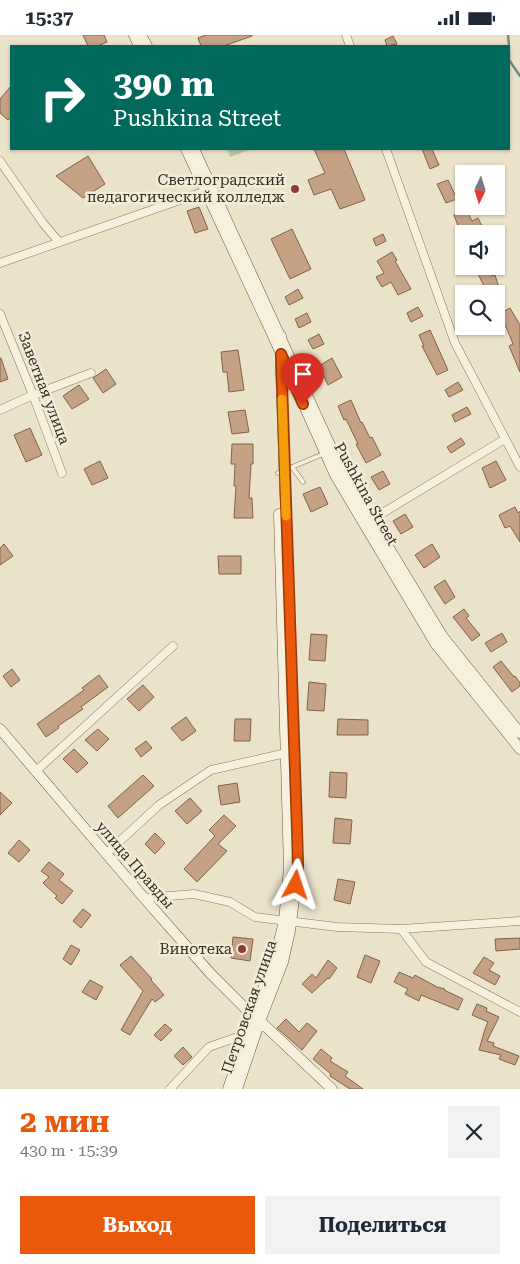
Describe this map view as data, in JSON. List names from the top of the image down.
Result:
{
  "streets": {
    "street": [
      "Заветная улица",
      "Pushkina Street",
      "улица Правды",
      "Петровская улица"
    ]
  },
  "crossings": [
    ["улица Правды", "Петровская улица"]
  ],
  "places": ["Светлоградский педагогический колледж", "Винотека"],
  "north": "bottom",
  "page": {
    "status": "15:37",
    "turn": ["390 m", "Pushkina Street"],
    "heading": ["2 мин", "430 m · 15:39"],
    "buttons": ["Выход", "Поделиться"]
  }
}
